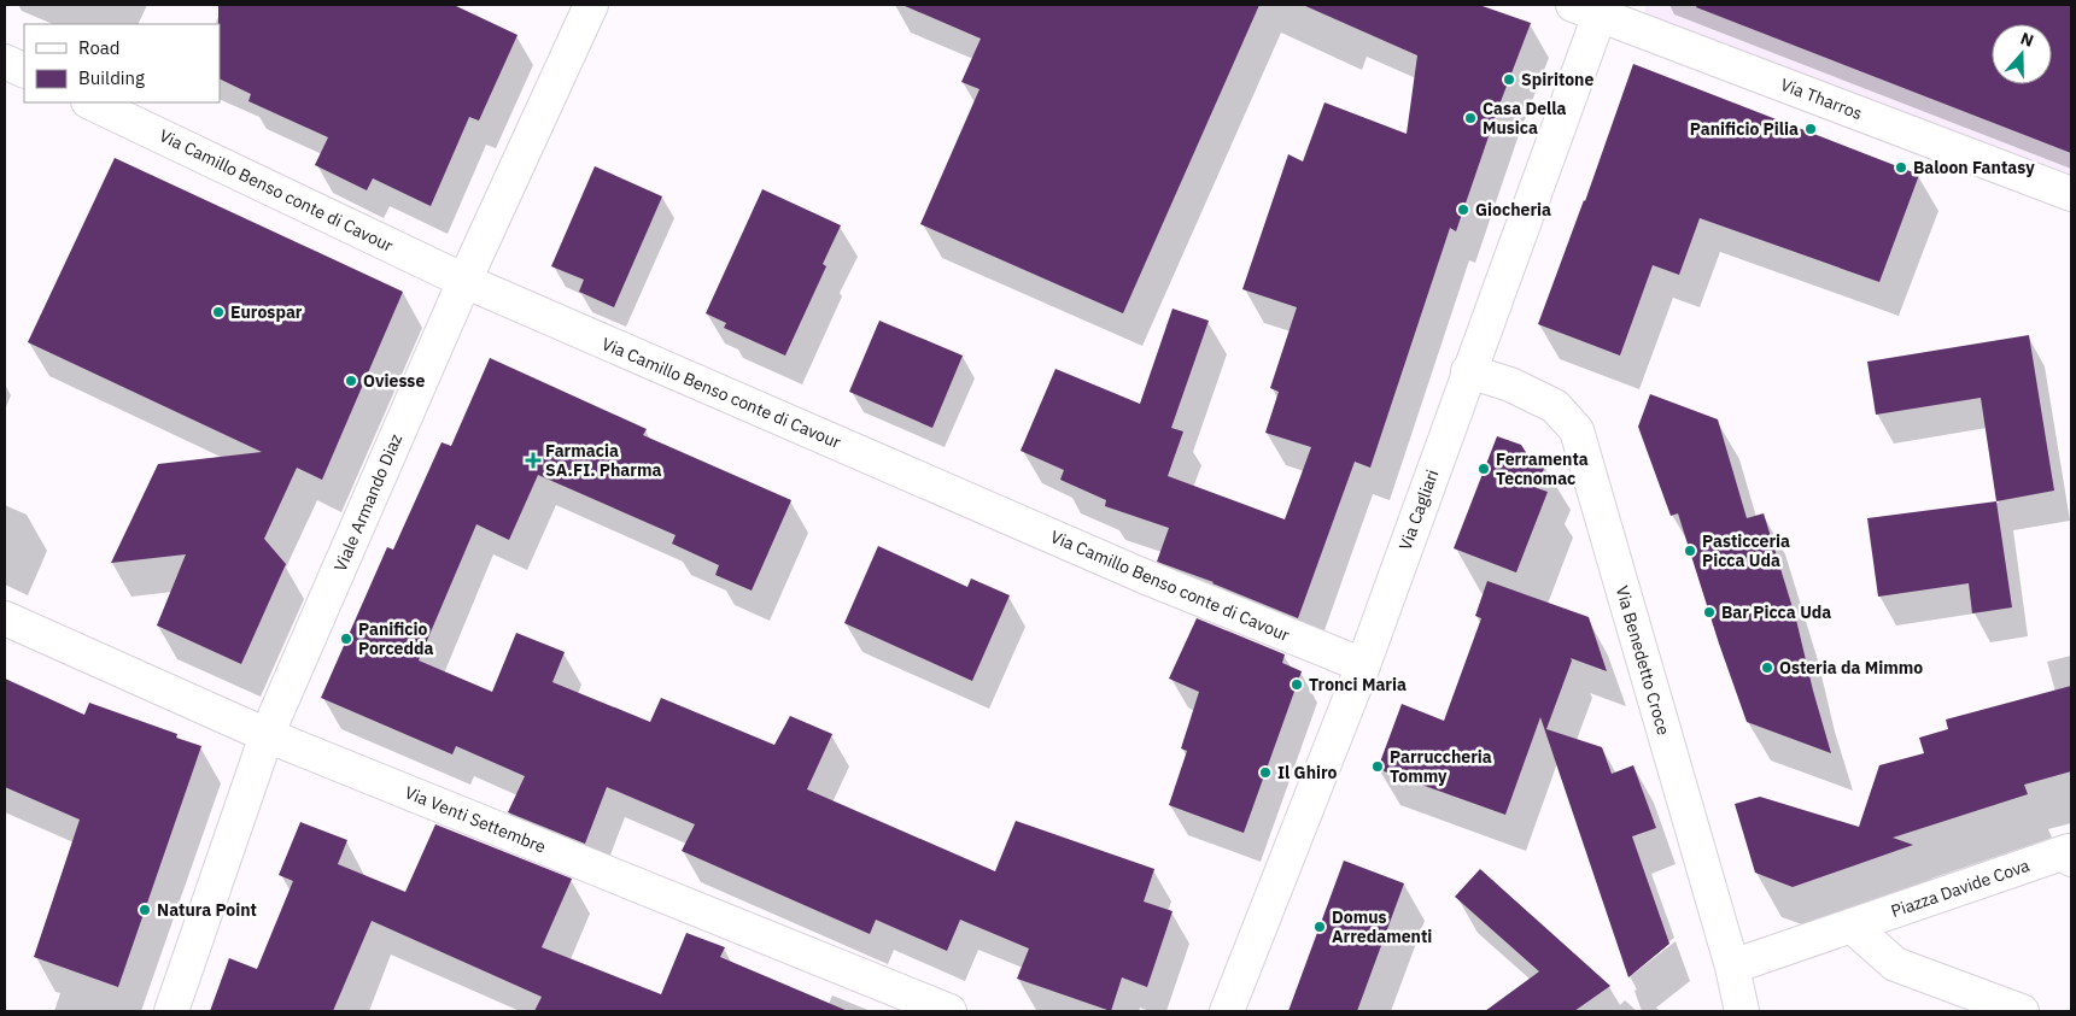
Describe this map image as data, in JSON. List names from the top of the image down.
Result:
{
  "streets": {
    "street": [
      "Via Tharros",
      "Via Camillo Benso conte di Cavour",
      "Viale Armando Diaz",
      "Via Cagliari",
      "Via Benedetto Croce",
      "Via Venti Settembre",
      "Piazza Davide Cova"
    ]
  },
  "crossings": [
    ["Via Tharros", "Via Cagliari"],
    ["Via Camillo Benso conte di Cavour", "Viale Armando Diaz"],
    ["Via Camillo Benso conte di Cavour", "Via Cagliari"],
    ["Viale Armando Diaz", "Via Venti Settembre"],
    ["Via Cagliari", "Via Benedetto Croce"],
    ["Via Benedetto Croce", "Piazza Davide Cova"]
  ],
  "places": {
    "other": [
      "Spiritone",
      "Casa Della Musica",
      "Panificio Pilia",
      "Baloon Fantasy",
      "Giocheria",
      "Eurospar",
      "Oviesse",
      "Ferramenta Tecnomac",
      "Pasticceria Picca Uda",
      "Bar Picca Uda",
      "Panificio Porcedda",
      "Osteria da Mimmo",
      "Tronci Maria",
      "Parruccheria Tommy",
      "Il Ghiro",
      "Natura Point",
      "Domus Arredamenti"
    ],
    "health": ["Farmacia SA.FI. Pharma"]
  },
  "legend": ["Road", "Building"],
  "north": "top"
}
